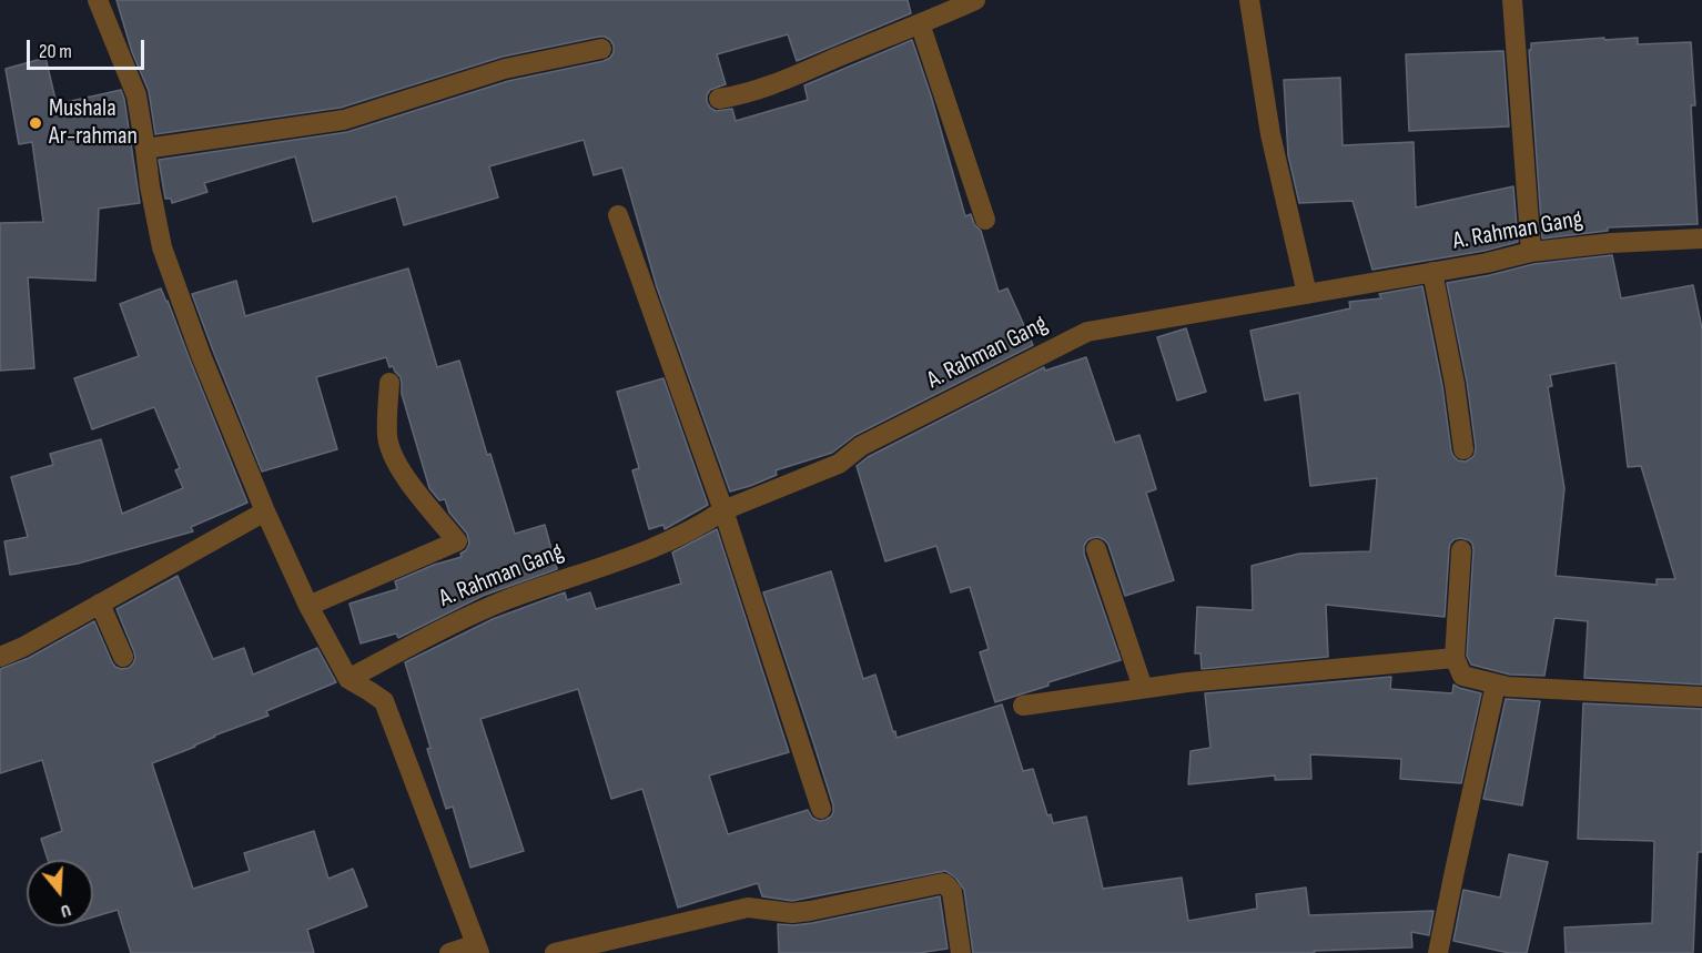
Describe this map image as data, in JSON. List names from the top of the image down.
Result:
{
  "streets": {
    "street": ["A. Rahman Gang"]
  },
  "places": ["Mushala Ar-rahman"],
  "scale_bar": "20 m",
  "north": "bottom"
}
